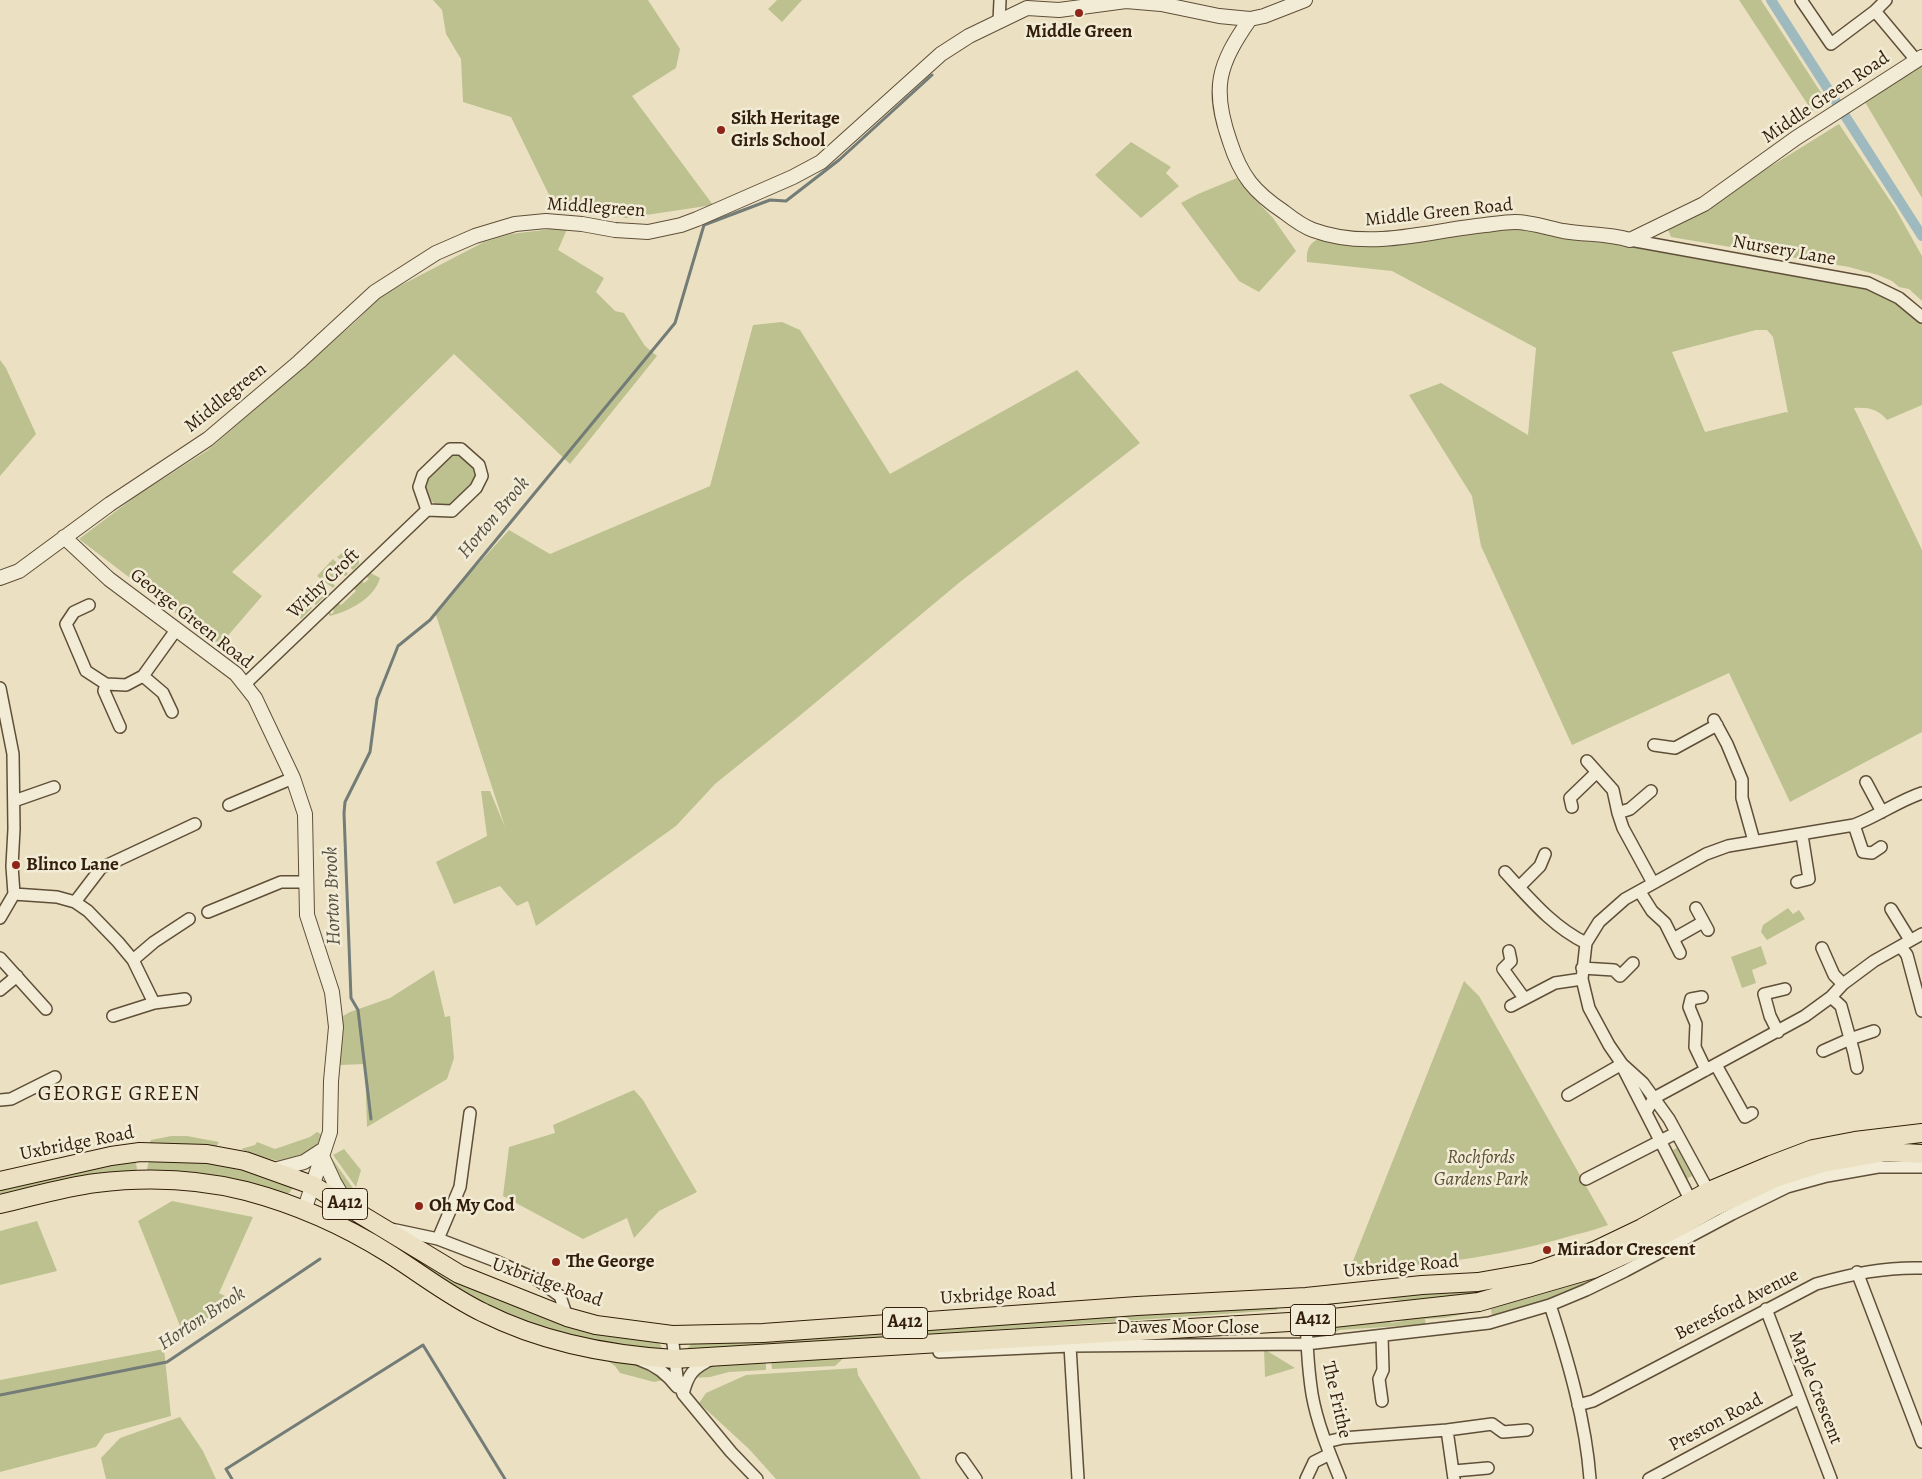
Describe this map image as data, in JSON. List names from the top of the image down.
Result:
{
  "streets": {
    "main road": ["Uxbridge Road", "A412"],
    "street": [
      "Middle Green Road",
      "Middlegreen",
      "Nursery Lane",
      "Withy Croft",
      "George Green Road",
      "Beresford Avenue",
      "Dawes Moor Close",
      "Maple Crescent",
      "The Frithe",
      "Preston Road"
    ]
  },
  "crossings": [
    ["Middle Green Road", "Middlegreen"],
    ["Middle Green Road", "Nursery Lane"],
    ["Middlegreen", "George Green Road"],
    ["Withy Croft", "George Green Road"],
    ["George Green Road", "Uxbridge Road"],
    ["Uxbridge Road", "The Frithe"],
    ["Beresford Avenue", "Maple Crescent"],
    ["Dawes Moor Close", "The Frithe"],
    ["Maple Crescent", "Preston Road"]
  ],
  "districts": ["GEORGE GREEN"],
  "water": ["Horton Brook"],
  "parks": ["Rochfords Gardens Park"],
  "places": [
    "Middle Green",
    "Sikh Heritage Girls School",
    "Blinco Lane",
    "Oh My Cod",
    "Mirador Crescent",
    "The George"
  ]
}
